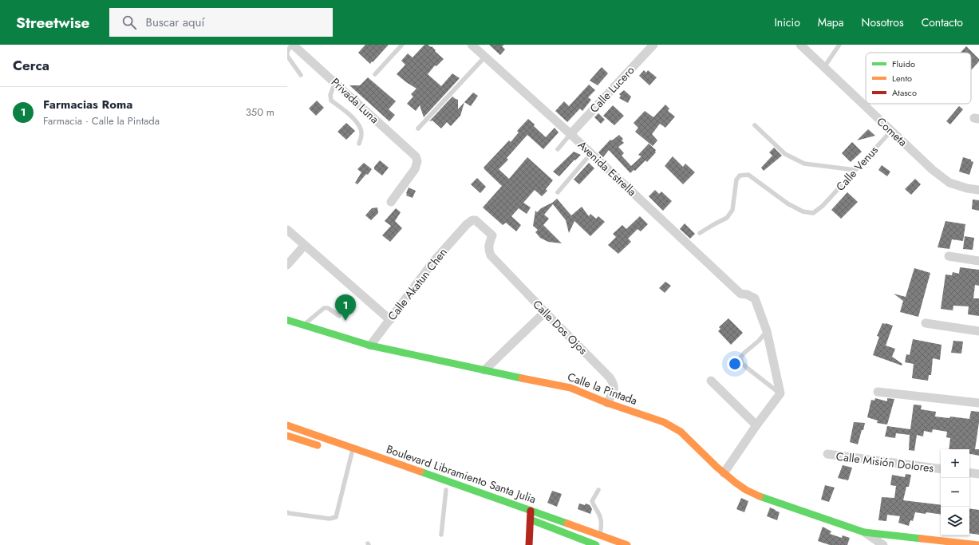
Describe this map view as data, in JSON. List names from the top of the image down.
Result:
{
  "streets": {
    "street": [
      "Calle Lucero",
      "Privada Luna",
      "Cometa",
      "Avenida Estrella",
      "Calle Akatun Chen",
      "Calle Dos Ojos",
      "Calle la Pintada",
      "Calle Misión Dolores",
      "Boulevard Libramiento Santa Julia"
    ],
    "lane": ["Calle Venus"]
  },
  "crossings": [
    ["Calle Lucero", "Avenida Estrella"],
    ["Cometa", "Calle Venus"],
    ["Calle Akatun Chen", "Calle Dos Ojos"],
    ["Calle Akatun Chen", "Calle la Pintada"],
    ["Calle Dos Ojos", "Calle la Pintada"]
  ],
  "legend": ["Fluido", "Lento", "Atasco"],
  "page": {
    "header": "Streetwise",
    "search": "Buscar aquí",
    "nav": [
      "Inicio",
      "Mapa",
      "Nosotros",
      "Contacto"
    ],
    "heading": "Cerca",
    "list": [
      {
        "mark": "1",
        "name": "Farmacias Roma",
        "note": "Farmacia · Calle la Pintada",
        "value": "350 m"
      }
    ],
    "pins": "1",
    "map_buttons": ["+", "−"]
  }
}
